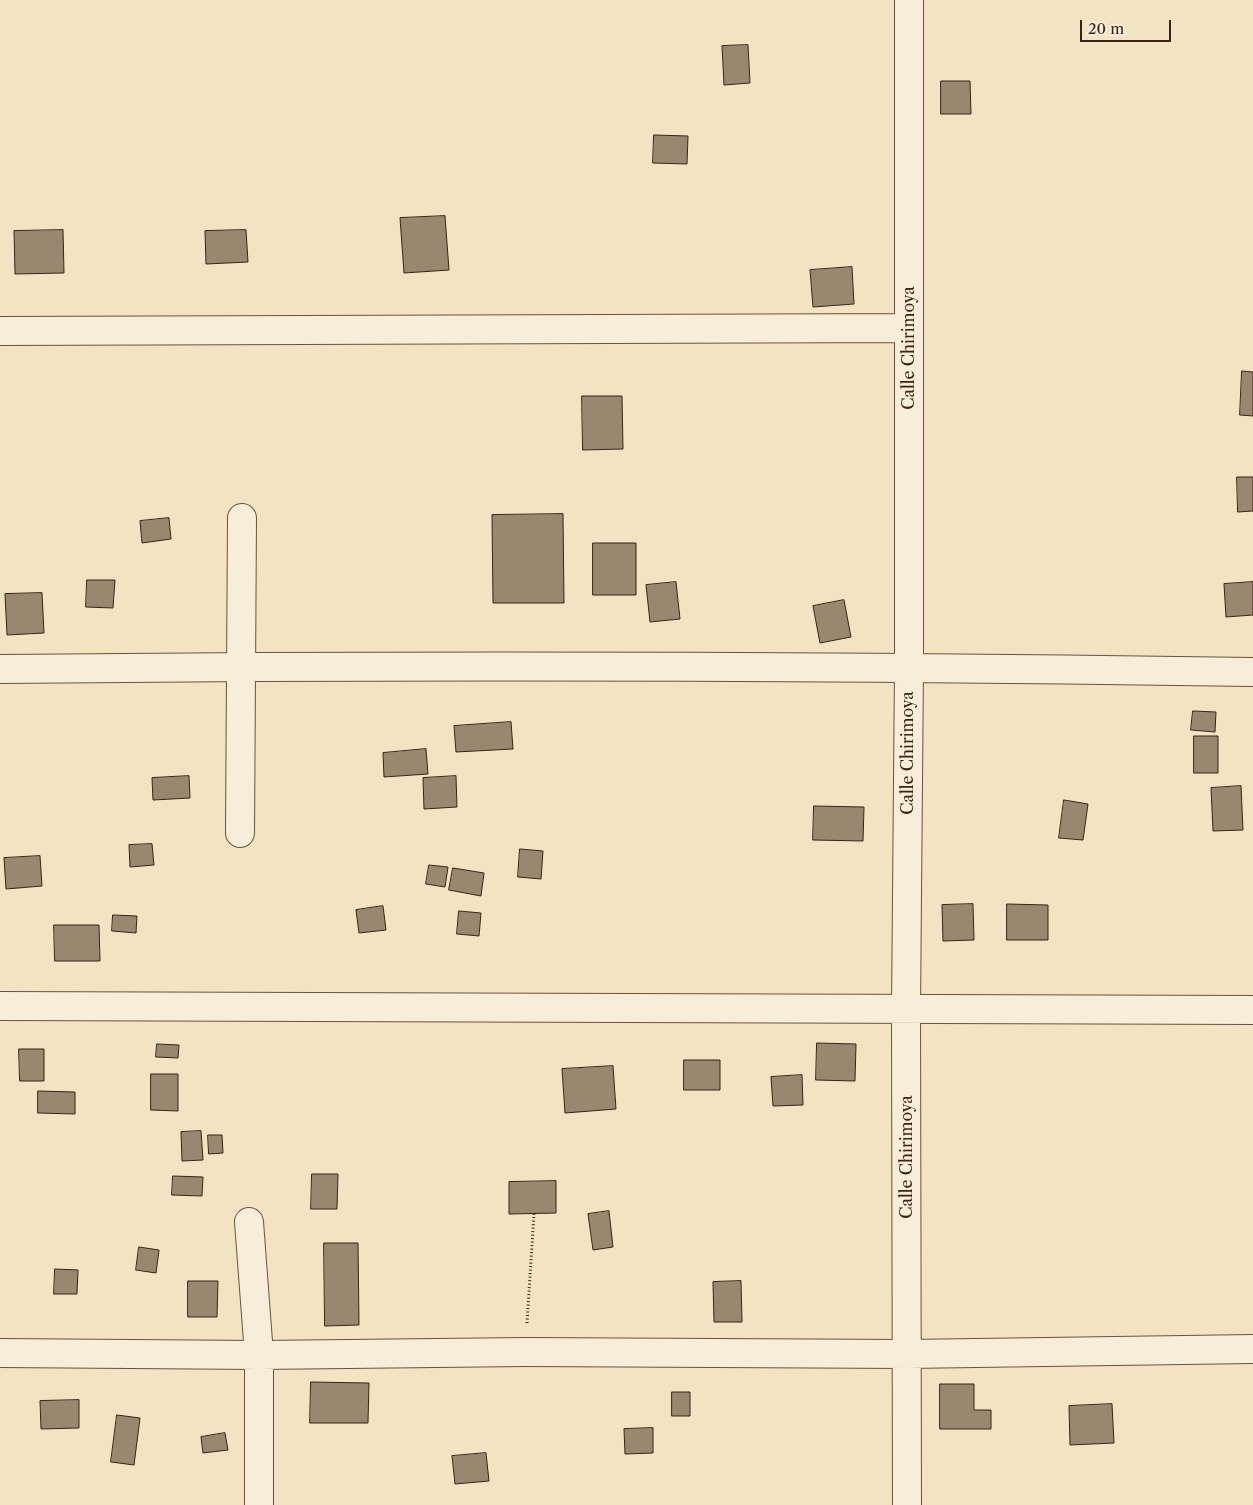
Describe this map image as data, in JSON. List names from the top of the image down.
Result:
{
  "streets": {
    "street": ["Calle Chirimoya"]
  },
  "scale_bar": "20 m"
}
